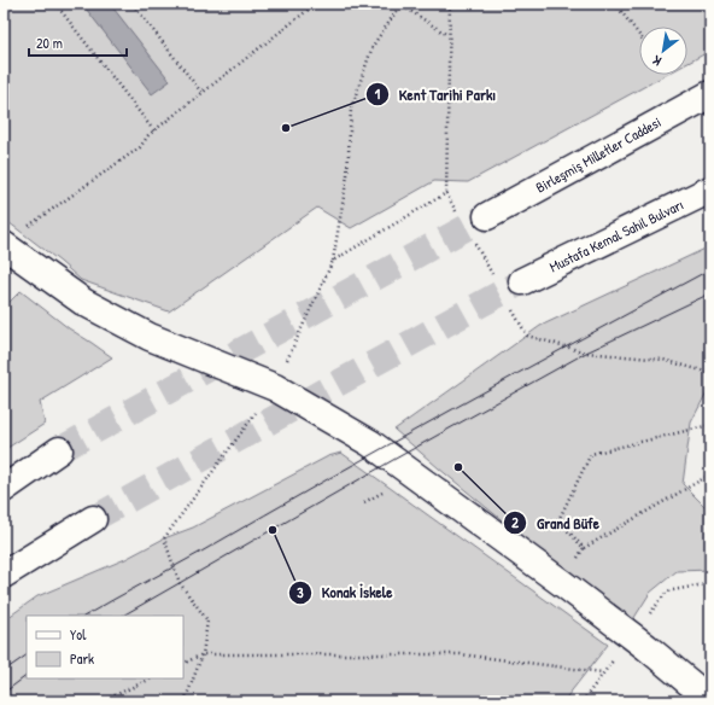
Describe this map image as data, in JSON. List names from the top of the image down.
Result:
{
  "streets": {
    "street": ["Birleşmiş Milletler Caddesi", "Mustafa Kemal Sahil Bulvarı"]
  },
  "places": ["Kent Tarihi Parkı", "Grand Büfe", "Konak İskele"],
  "legend": ["Yol", "Park"],
  "scale_bar": "20 m",
  "north": "bottom left"
}
